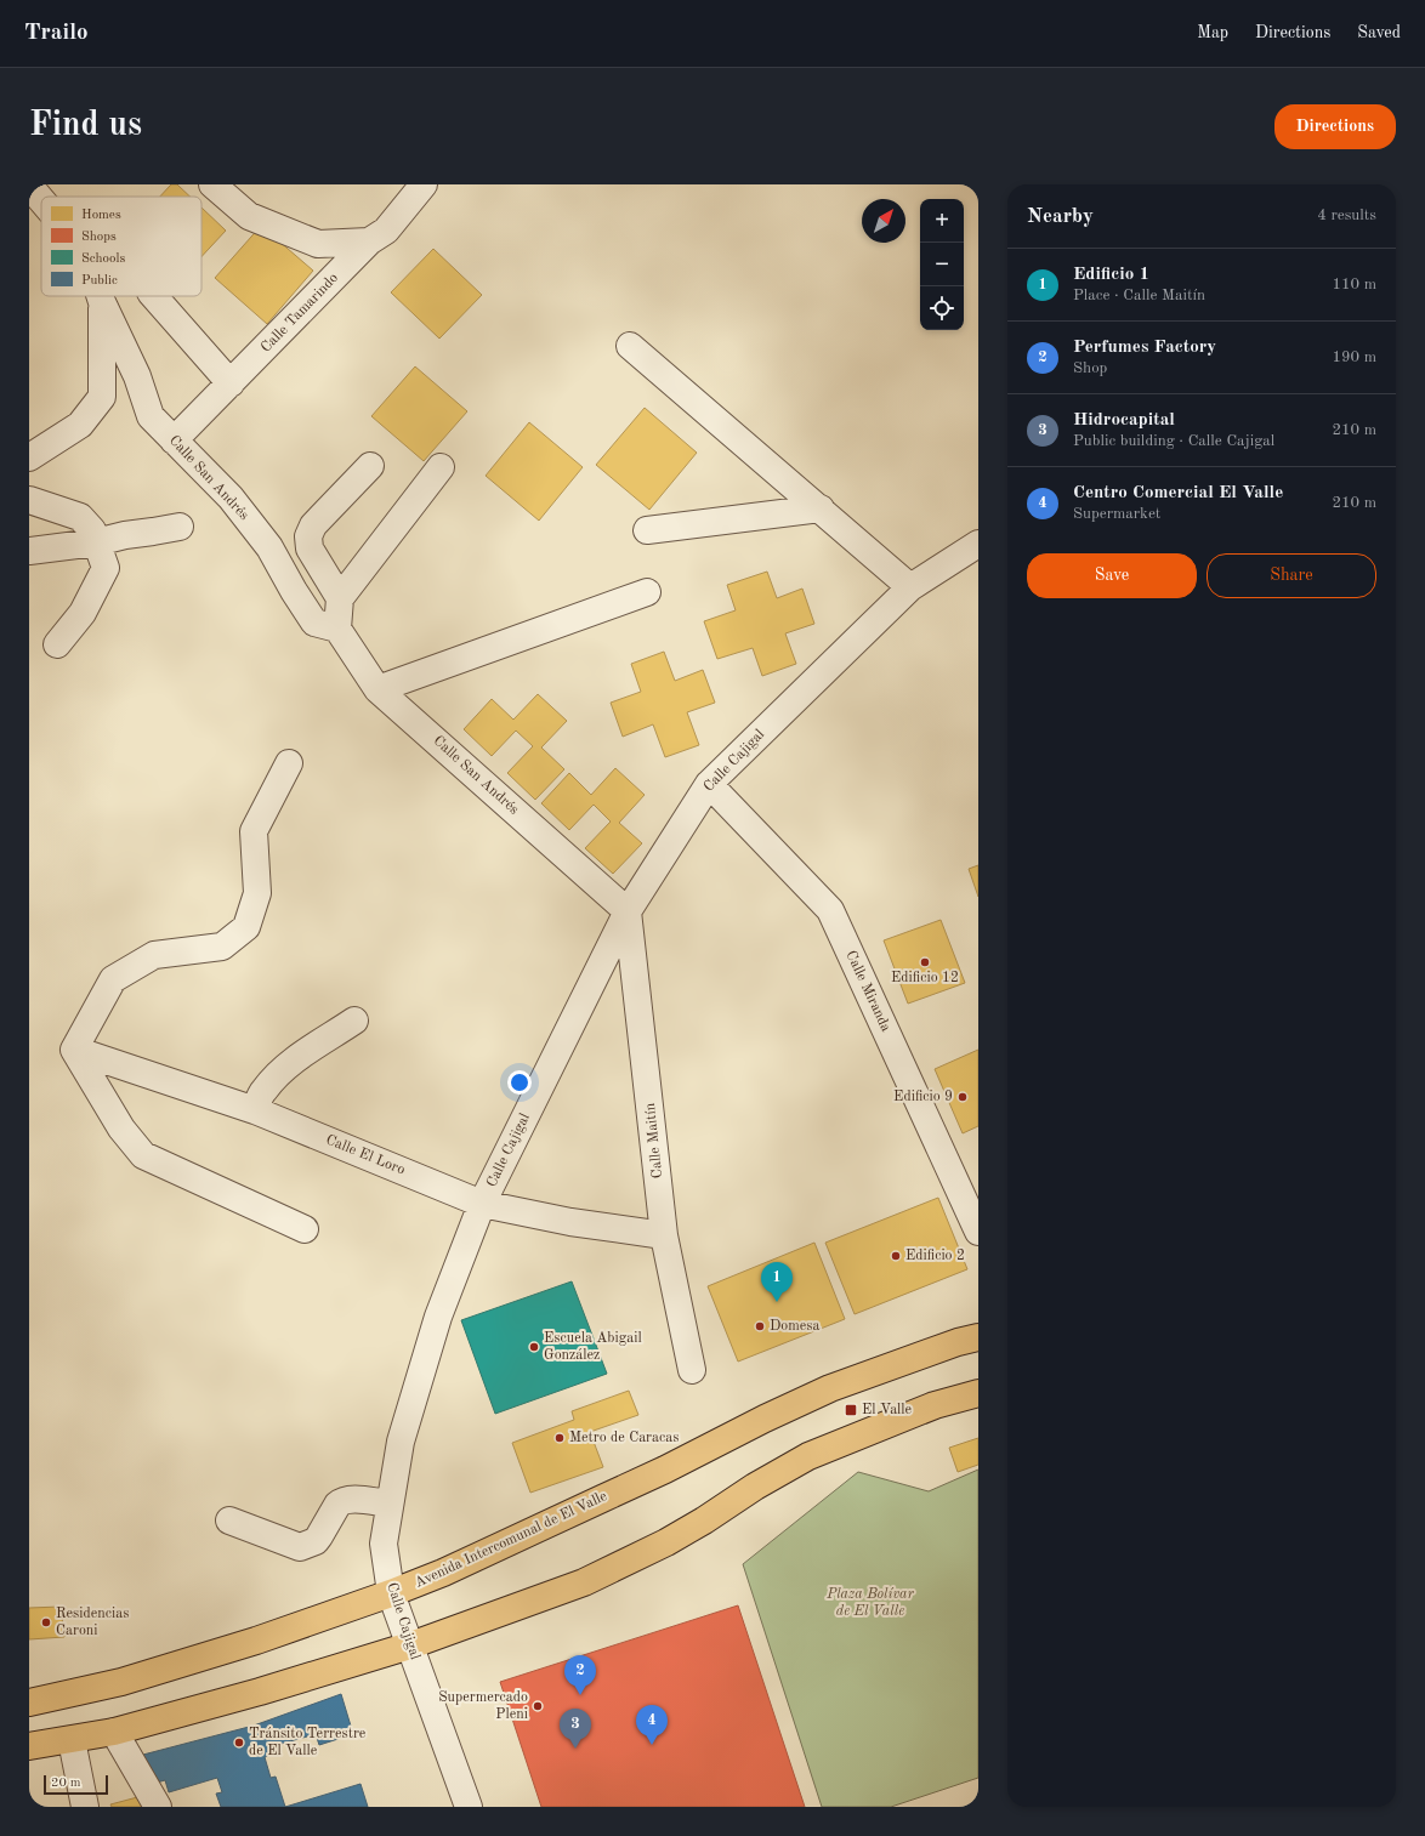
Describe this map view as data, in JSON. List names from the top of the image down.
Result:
{
  "streets": {
    "main road": ["Avenida Intercomunal de El Valle"],
    "street": [
      "Calle Tamarindo",
      "Calle San Andrés",
      "Calle Cajigal",
      "Calle Miranda",
      "Calle Maitín",
      "Calle El Loro"
    ]
  },
  "crossings": [
    ["Calle Tamarindo", "Calle San Andrés"],
    ["Calle San Andrés", "Calle Cajigal"],
    ["Calle San Andrés", "Calle Maitín"],
    ["Calle Cajigal", "Calle Miranda"],
    ["Calle Cajigal", "Calle Maitín"],
    ["Calle Cajigal", "Calle El Loro"],
    ["Calle Cajigal", "Avenida Intercomunal de El Valle"],
    ["Calle Maitín", "Calle El Loro"]
  ],
  "parks": ["Plaza Bolívar de El Valle"],
  "places": {
    "other": [
      "Edificio 12",
      "Edificio 9",
      "Edificio 2",
      "Domesa",
      "Escuela Abigail González",
      "Metro de Caracas",
      "Residencias Caroni",
      "Supermercado Pleni",
      "Tránsito Terrestre de El Valle"
    ],
    "transit": ["El Valle"]
  },
  "legend": [
    "Homes",
    "Shops",
    "Schools",
    "Public"
  ],
  "scale_bar": "20 m",
  "north": "top right",
  "page": {
    "header": "Trailo",
    "nav": ["Map", "Directions", "Saved"],
    "buttons": [
      "Directions",
      ["Save", "Share"]
    ],
    "title": "Find us",
    "heading": ["Nearby", "4 results"],
    "map_buttons": ["+", "−"],
    "list": [
      {
        "mark": "1",
        "name": "Edificio 1",
        "note": "Place · Calle Maitín",
        "value": "110 m"
      },
      {
        "mark": "2",
        "name": "Perfumes Factory",
        "note": "Shop",
        "value": "190 m"
      },
      {
        "mark": "3",
        "name": "Hidrocapital",
        "note": "Public building · Calle Cajigal",
        "value": "210 m"
      },
      {
        "mark": "4",
        "name": "Centro Comercial El Valle",
        "note": "Supermarket",
        "value": "210 m"
      }
    ],
    "pins": [
      "1",
      "2",
      "4",
      "3"
    ],
    "scale": "20 m"
  }
}
